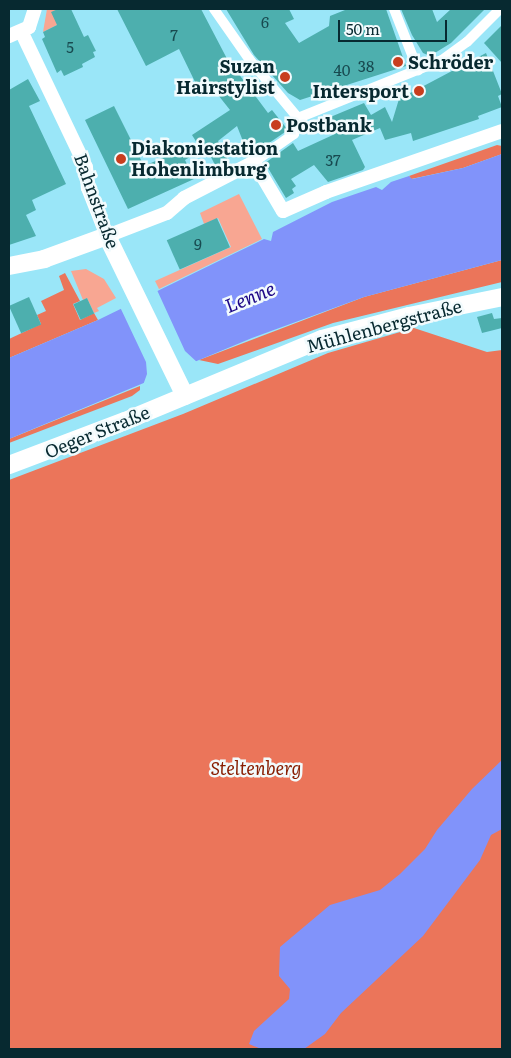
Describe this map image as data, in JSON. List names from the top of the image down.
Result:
{
  "streets": {
    "street": ["Bahnstraße", "Mühlenbergstraße", "Oeger Straße"]
  },
  "crossings": [
    ["Bahnstraße", "Mühlenbergstraße"],
    ["Bahnstraße", "Oeger Straße"],
    ["Mühlenbergstraße", "Oeger Straße"]
  ],
  "water": ["Lenne"],
  "parks": ["Steltenberg"],
  "places": [
    "Schröder",
    "Suzan Hairstylist",
    "Intersport",
    "Postbank",
    "Diakoniestation Hohenlimburg"
  ],
  "house_numbers": [
    "6",
    "7",
    "5",
    "38",
    "40",
    "37",
    "9"
  ],
  "scale_bar": "50 m"
}
